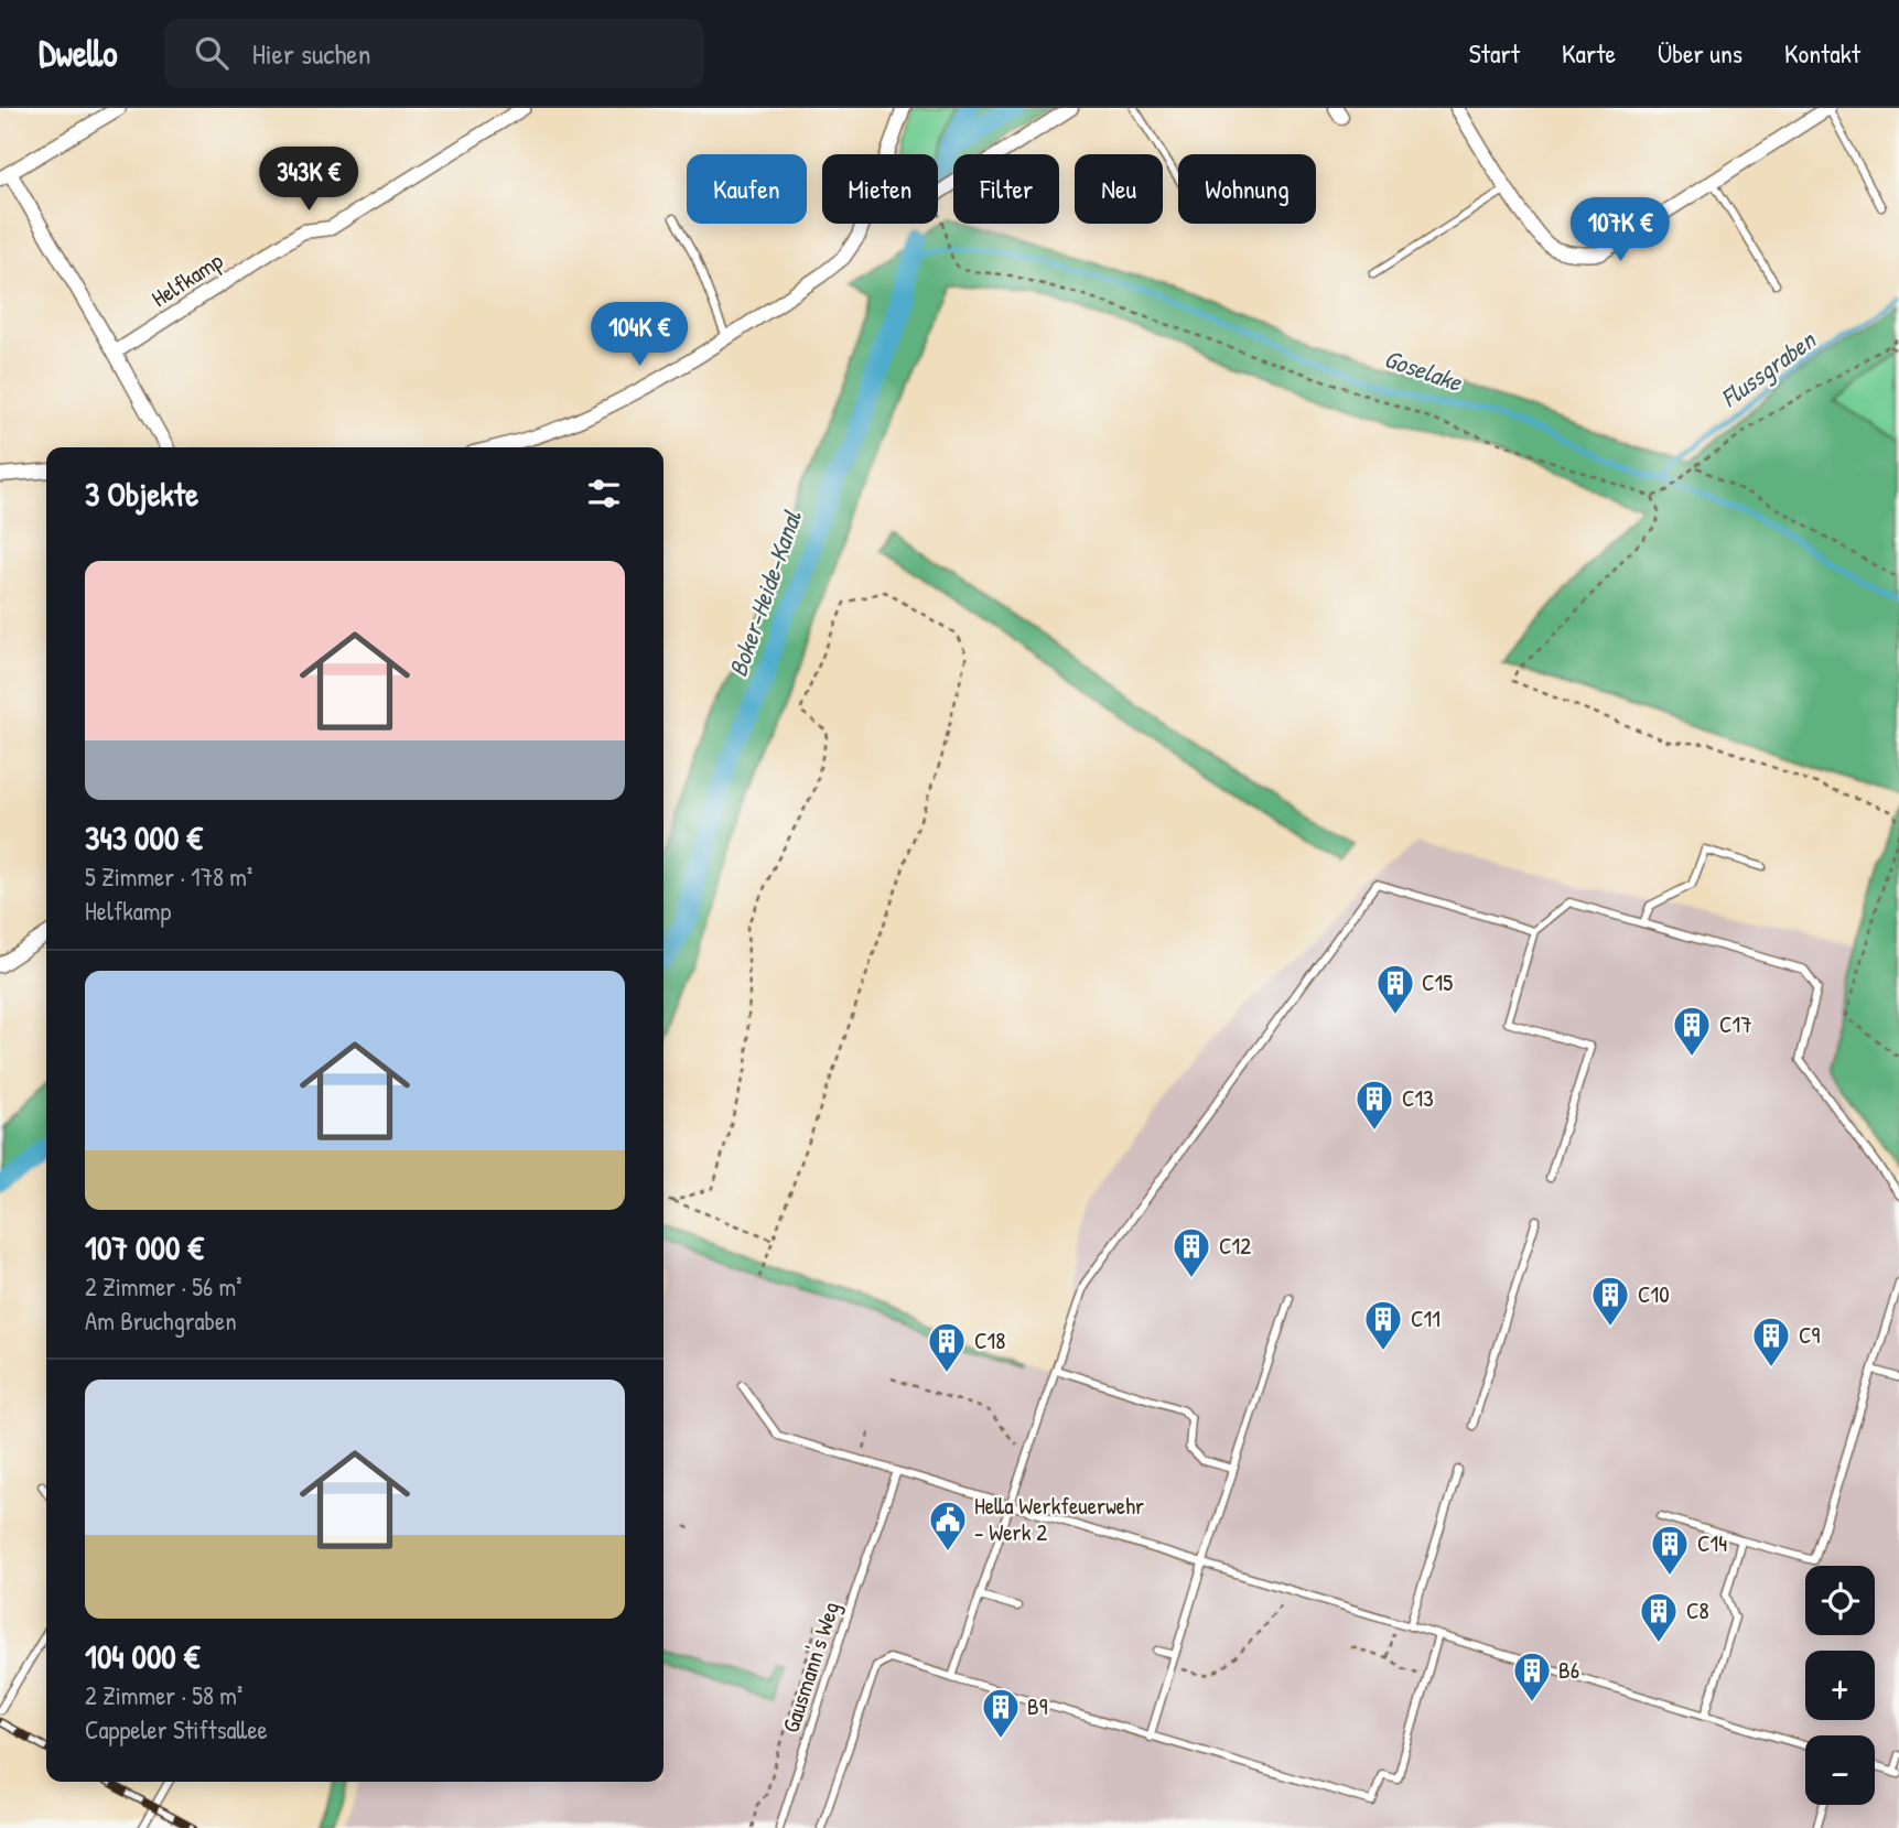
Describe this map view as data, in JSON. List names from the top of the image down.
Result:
{
  "streets": {
    "street": ["Helfkamp"],
    "lane": ["Gausmann's Weg"]
  },
  "water": ["Flussgraben", "Goselake", "Boker-Heide-Kanal"],
  "places": {
    "building": [
      "C15",
      "C17",
      "C13",
      "C12",
      "C10",
      "C11",
      "C9",
      "C18",
      "C14",
      "C8",
      "B6",
      "B9"
    ],
    "public building": ["Hella Werkfeuerwehr - Werk 2"]
  },
  "page": {
    "header": "Dwello",
    "search": "Hier suchen",
    "nav": [
      "Start",
      "Karte",
      "Über uns",
      "Kontakt"
    ],
    "price": ["343K €", "107K €", "104K €"],
    "chip": [
      "Kaufen",
      "Mieten",
      "Filter",
      "Neu",
      "Wohnung"
    ],
    "heading": "3 Objekte",
    "list": [
      {
        "name": "343 000 €",
        "note": "5 Zimmer · 178 m² · Helfkamp"
      },
      {
        "name": "107 000 €",
        "note": "2 Zimmer · 56 m² · Am Bruchgraben"
      },
      {
        "name": "104 000 €",
        "note": "2 Zimmer · 58 m² · Cappeler Stiftsallee"
      }
    ],
    "map_buttons": ["+", "−"]
  }
}
